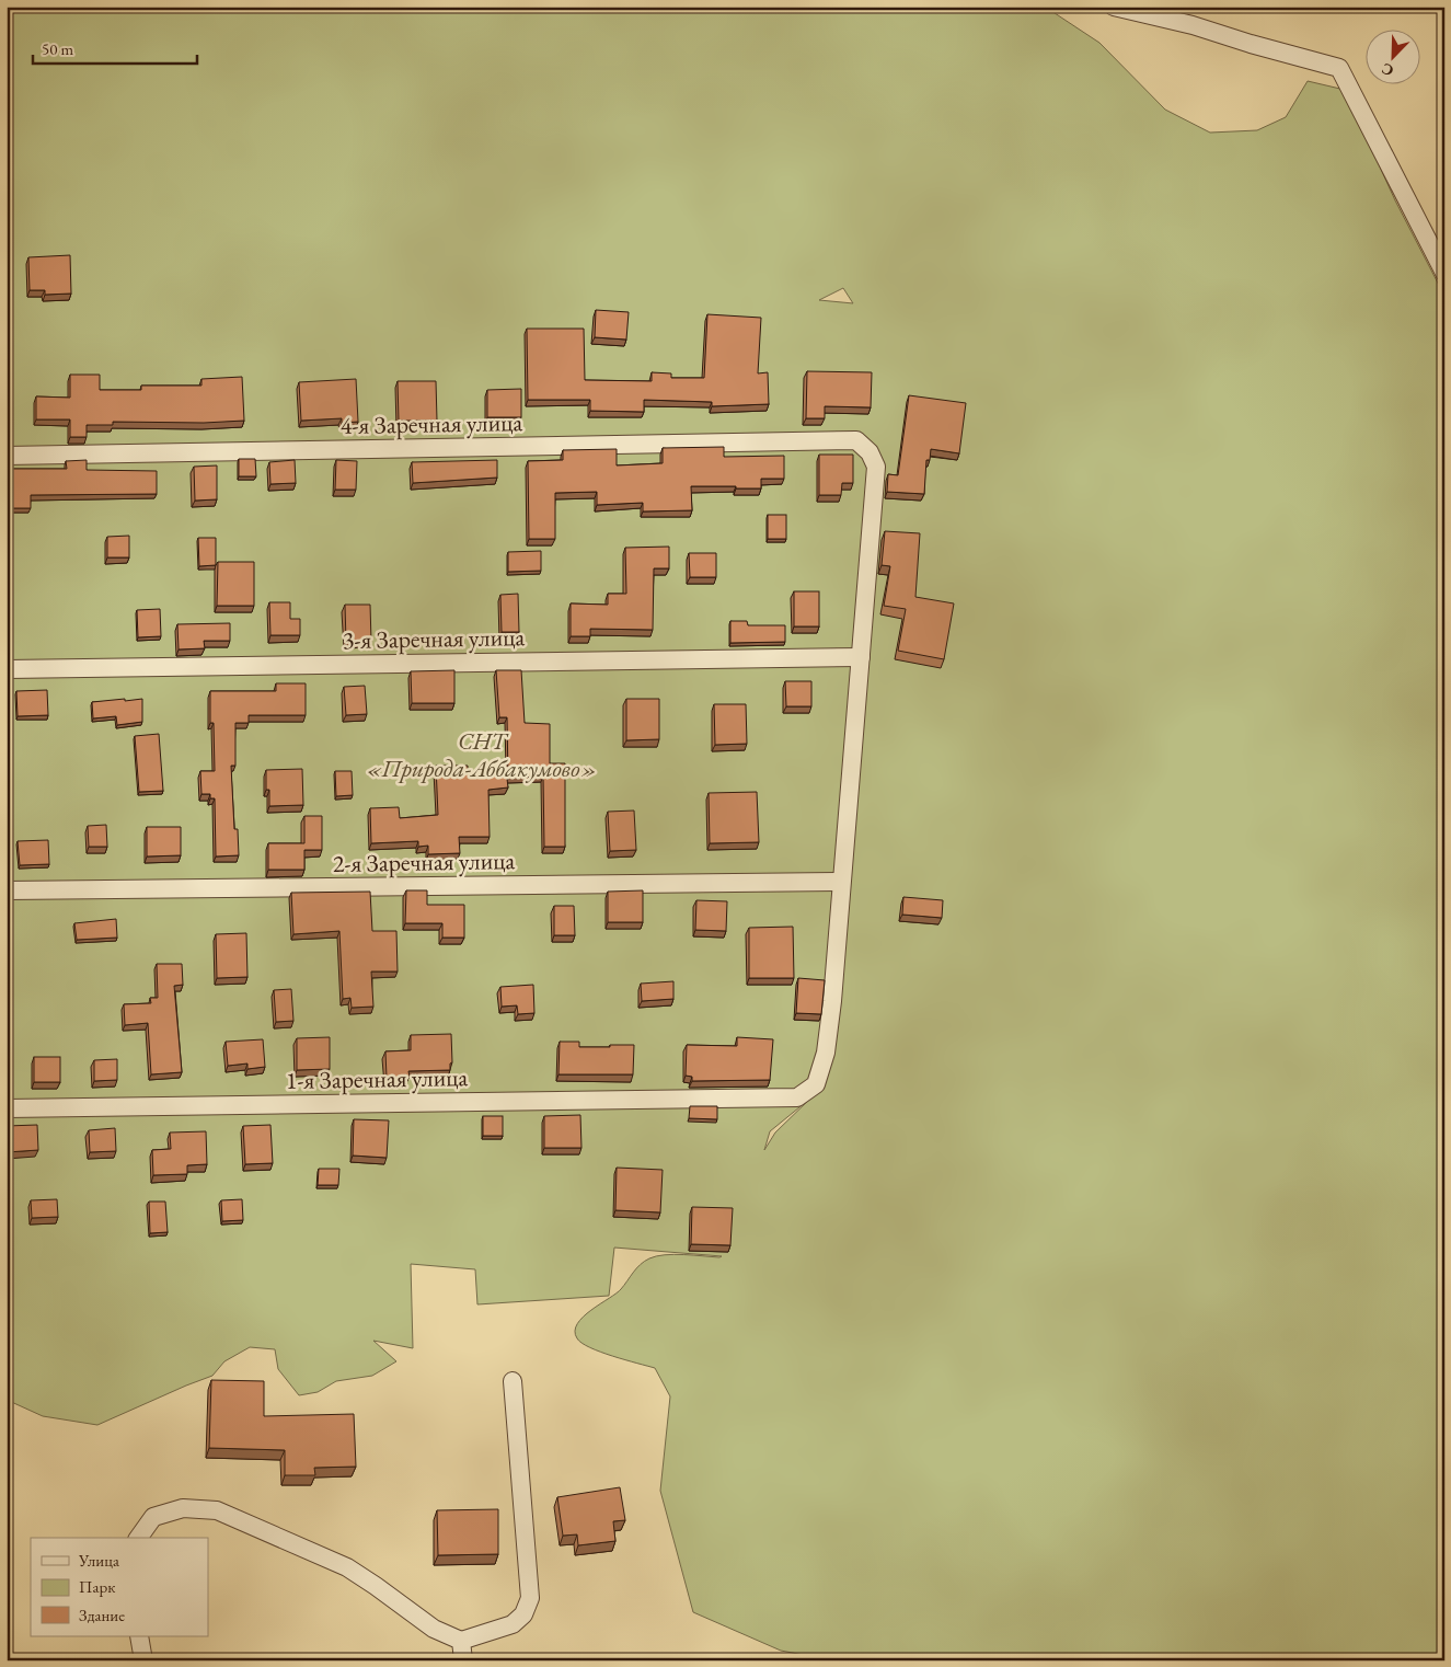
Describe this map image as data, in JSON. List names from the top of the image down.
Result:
{
  "streets": {
    "street": [
      "4-я Заречная улица",
      "3-я Заречная улица",
      "2-я Заречная улица",
      "1-я Заречная улица"
    ]
  },
  "crossings": [
    ["4-я Заречная улица", "1-я Заречная улица"],
    ["3-я Заречная улица", "1-я Заречная улица"],
    ["2-я Заречная улица", "1-я Заречная улица"]
  ],
  "parks": ["СНТ «Природа-Аббакумово»"],
  "legend": ["Улица", "Парк", "Здание"],
  "scale_bar": "50 m",
  "north": "bottom left"
}
